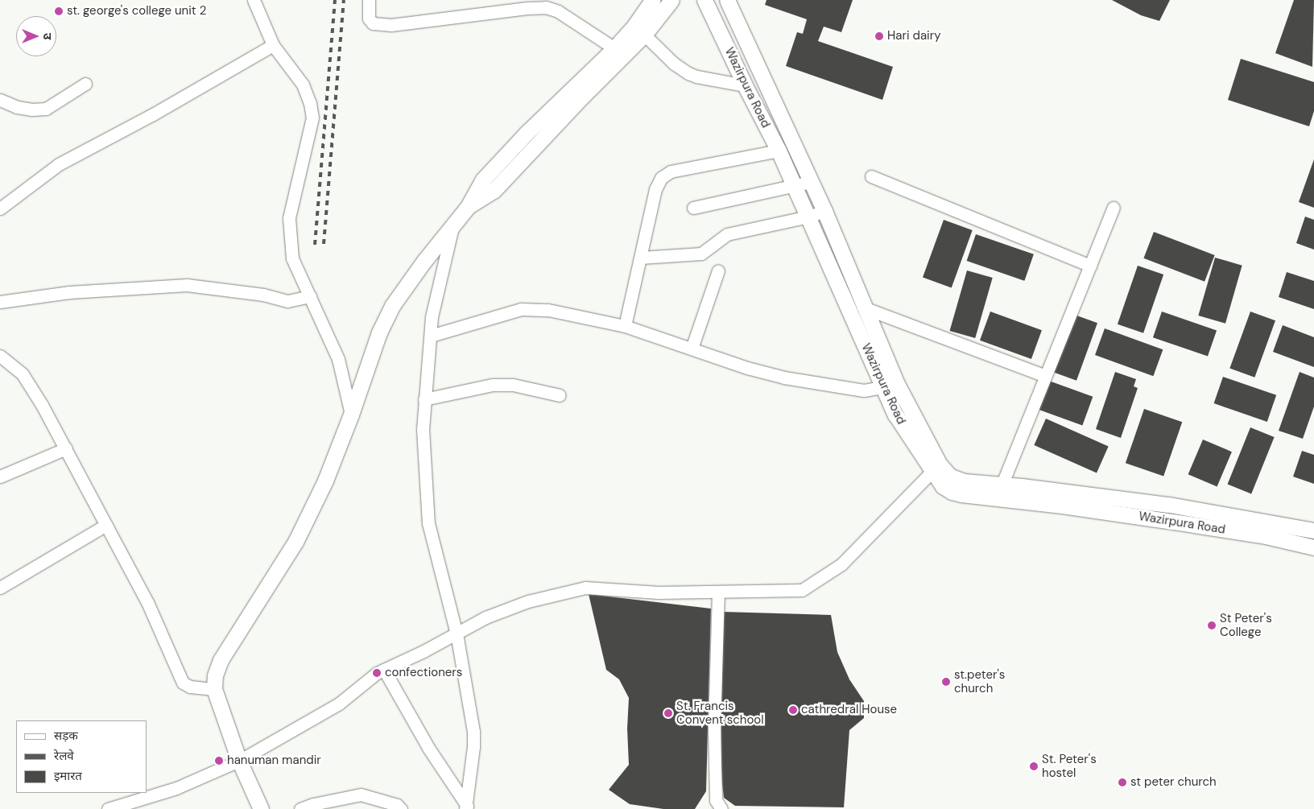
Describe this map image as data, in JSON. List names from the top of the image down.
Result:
{
  "streets": {
    "main road": ["Wazirpura Road"]
  },
  "places": [
    "st. george's college unit 2",
    "Hari dairy",
    "St Peter's College",
    "confectioners",
    "st.peter's church",
    "cathredral House",
    "St. Francis Convent school",
    "hanuman mandir",
    "St. Peter's hostel",
    "st peter church"
  ],
  "legend": ["सड़क", "रेलवे", "इमारत"],
  "north": "right"
}
